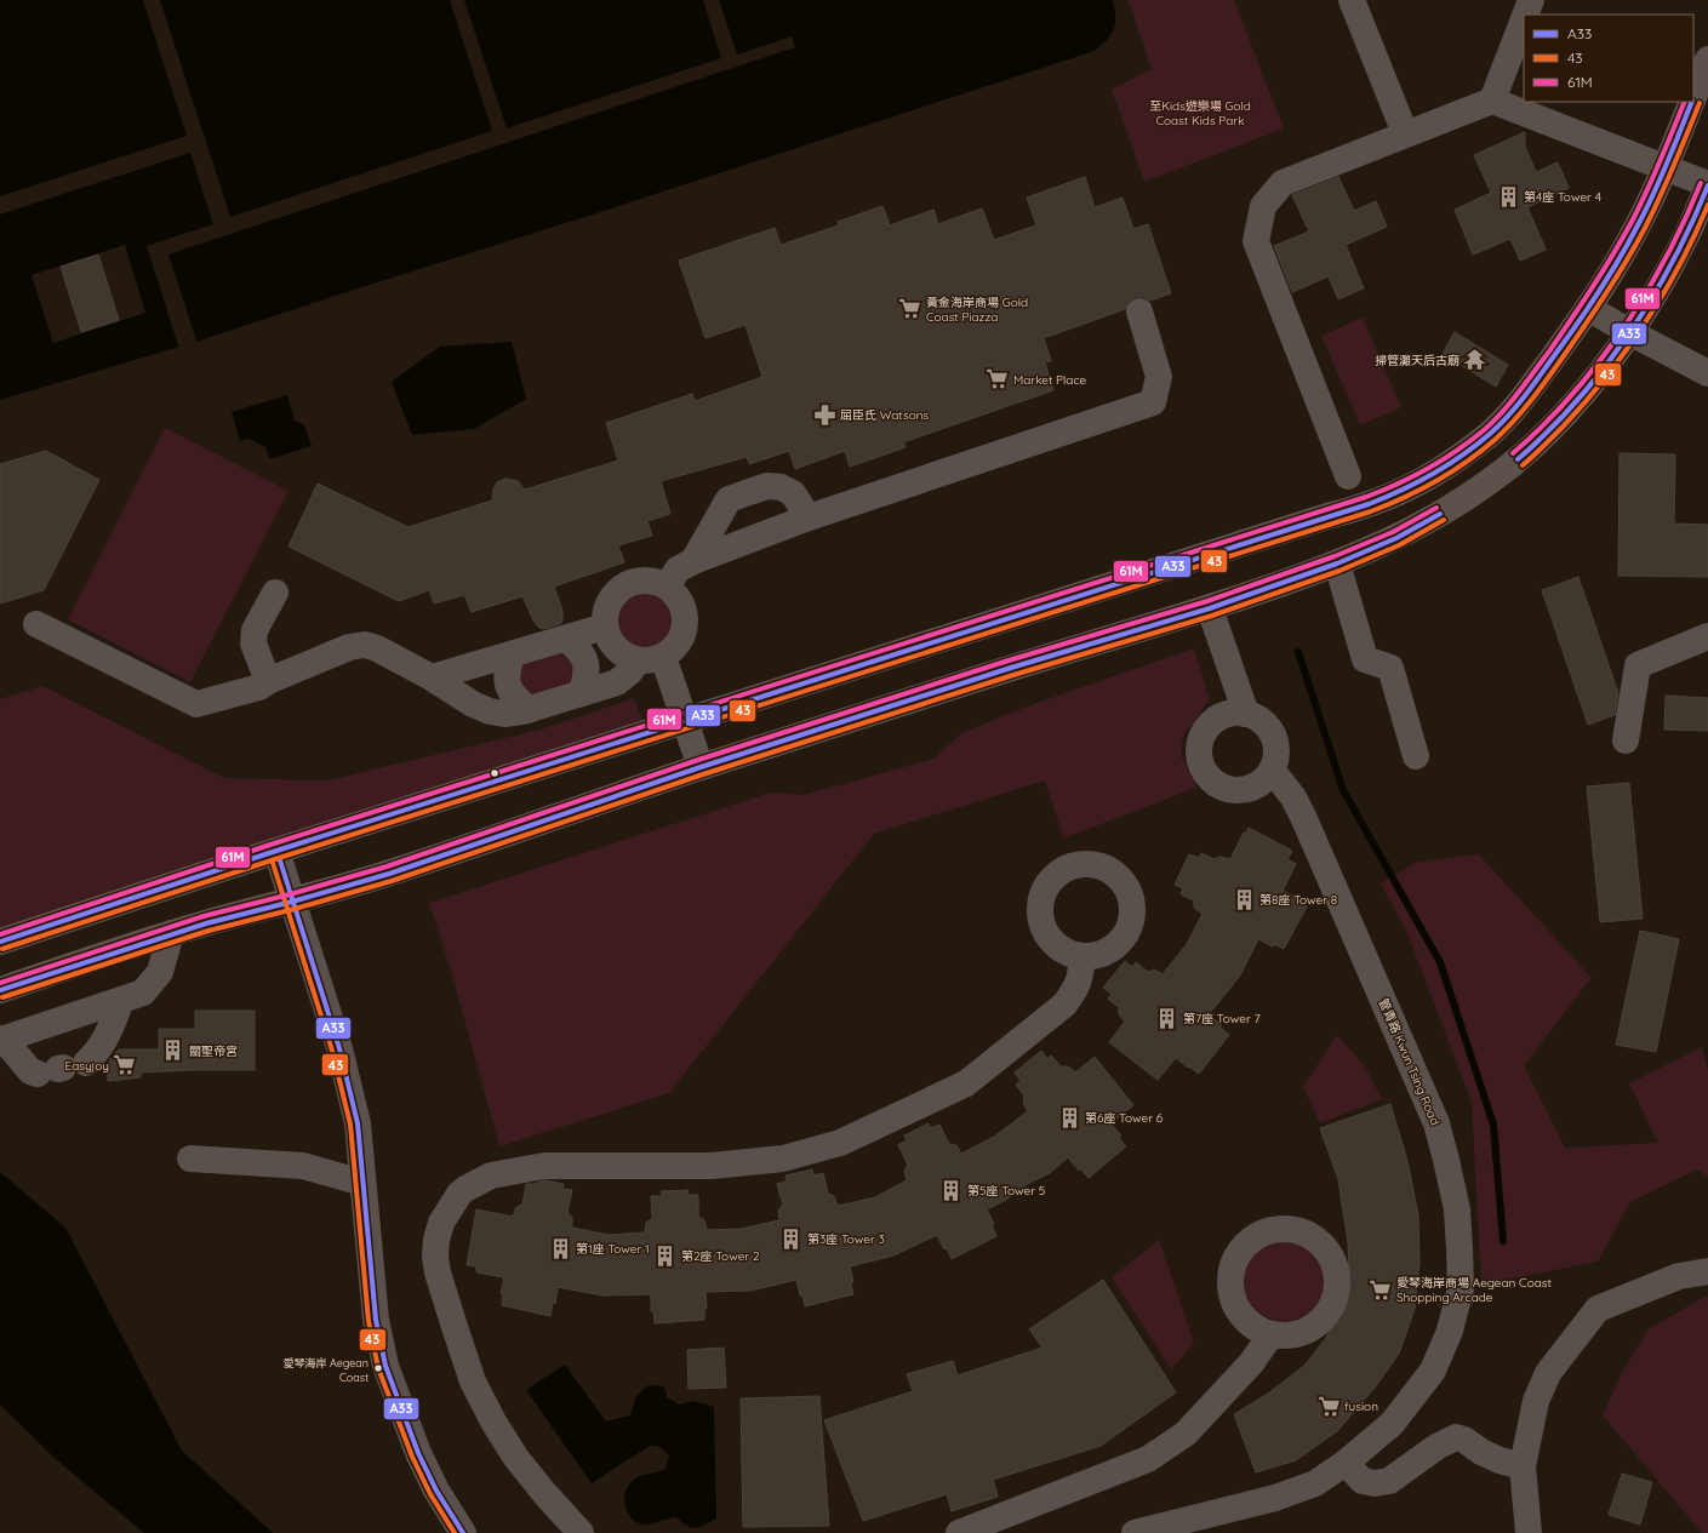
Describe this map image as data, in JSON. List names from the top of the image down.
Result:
{
  "streets": {
    "street": ["管青路 Kwun Tsing Road"]
  },
  "parks": ["至Kids遊樂場 Gold Coast Kids Park"],
  "places": {
    "building": [
      "第4座 Tower 4",
      "第8座 Tower 8",
      "第7座 Tower 7",
      "關聖帝宮",
      "第6座 Tower 6",
      "第5座 Tower 5",
      "第3座 Tower 3",
      "第1座 Tower 1",
      "第2座 Tower 2"
    ],
    "supermarket": [
      "黃金海岸商場 Gold Coast Piazza",
      "Market Place",
      "Easyjoy",
      "愛琴海岸商場 Aegean Coast Shopping Arcade",
      "fusion"
    ],
    "temple": ["掃管灘天后古廟"],
    "pharmacy": ["屈臣氏 Watsons"],
    "other": ["愛琴海岸 Aegean Coast"]
  },
  "lines": ["transit line A33", "transit line 61M", "transit line 43"],
  "legend": ["A33", "43", "61M"]
}
